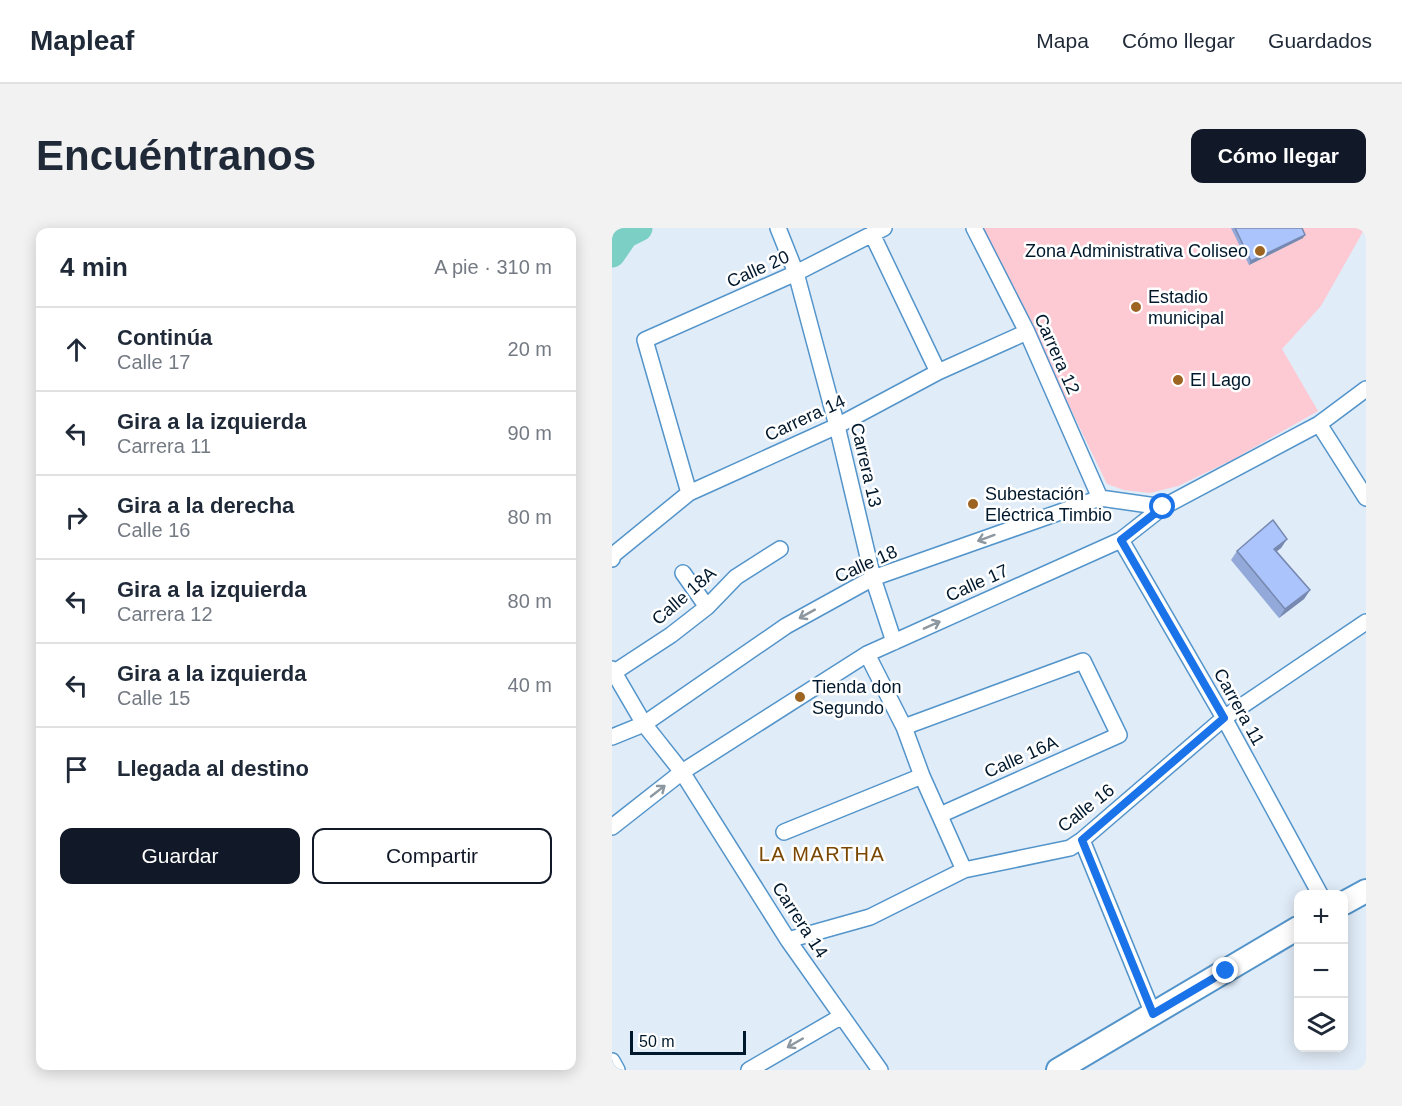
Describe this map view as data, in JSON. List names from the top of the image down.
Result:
{
  "streets": {
    "street": [
      "Calle 20",
      "Carrera 12",
      "Carrera 14",
      "Carrera 13",
      "Calle 18",
      "Calle 17",
      "Calle 18A",
      "Carrera 11",
      "Calle 16A",
      "Calle 16"
    ]
  },
  "crossings": [
    ["Calle 20", "Carrera 14"],
    ["Calle 20", "Carrera 13"],
    ["Carrera 12", "Carrera 14"],
    ["Carrera 12", "Calle 18"],
    ["Carrera 14", "Carrera 13"],
    ["Carrera 14", "Calle 18"],
    ["Carrera 14", "Calle 17"],
    ["Carrera 14", "Calle 18A"],
    ["Carrera 14", "Calle 16"],
    ["Carrera 13", "Calle 18"],
    ["Carrera 13", "Calle 17"],
    ["Calle 18", "Calle 17"],
    ["Calle 17", "Carrera 11"],
    ["Carrera 11", "Calle 16"]
  ],
  "one_way": ["Calle 18", "Calle 17"],
  "districts": ["LA MARTHA"],
  "places": [
    "Zona Administrativa Coliseo",
    "Estadio municipal",
    "El Lago",
    "Subestación Eléctrica Timbio",
    "Tienda don Segundo"
  ],
  "scale_bar": "50 m",
  "page": {
    "header": "Mapleaf",
    "nav": ["Mapa", "Cómo llegar", "Guardados"],
    "buttons": [
      "Cómo llegar",
      ["Guardar", "Compartir"]
    ],
    "title": "Encuéntranos",
    "heading": ["4 min", "A pie · 310 m"],
    "list": [
      ["Continúa", "Calle 17", "20 m"],
      ["Gira a la izquierda", "Carrera 11", "90 m"],
      ["Gira a la derecha", "Calle 16", "80 m"],
      ["Gira a la izquierda", "Carrera 12", "80 m"],
      ["Gira a la izquierda", "Calle 15", "40 m"],
      "Llegada al destino"
    ],
    "map_buttons": ["+", "−"],
    "scale": "50 m"
  }
}
